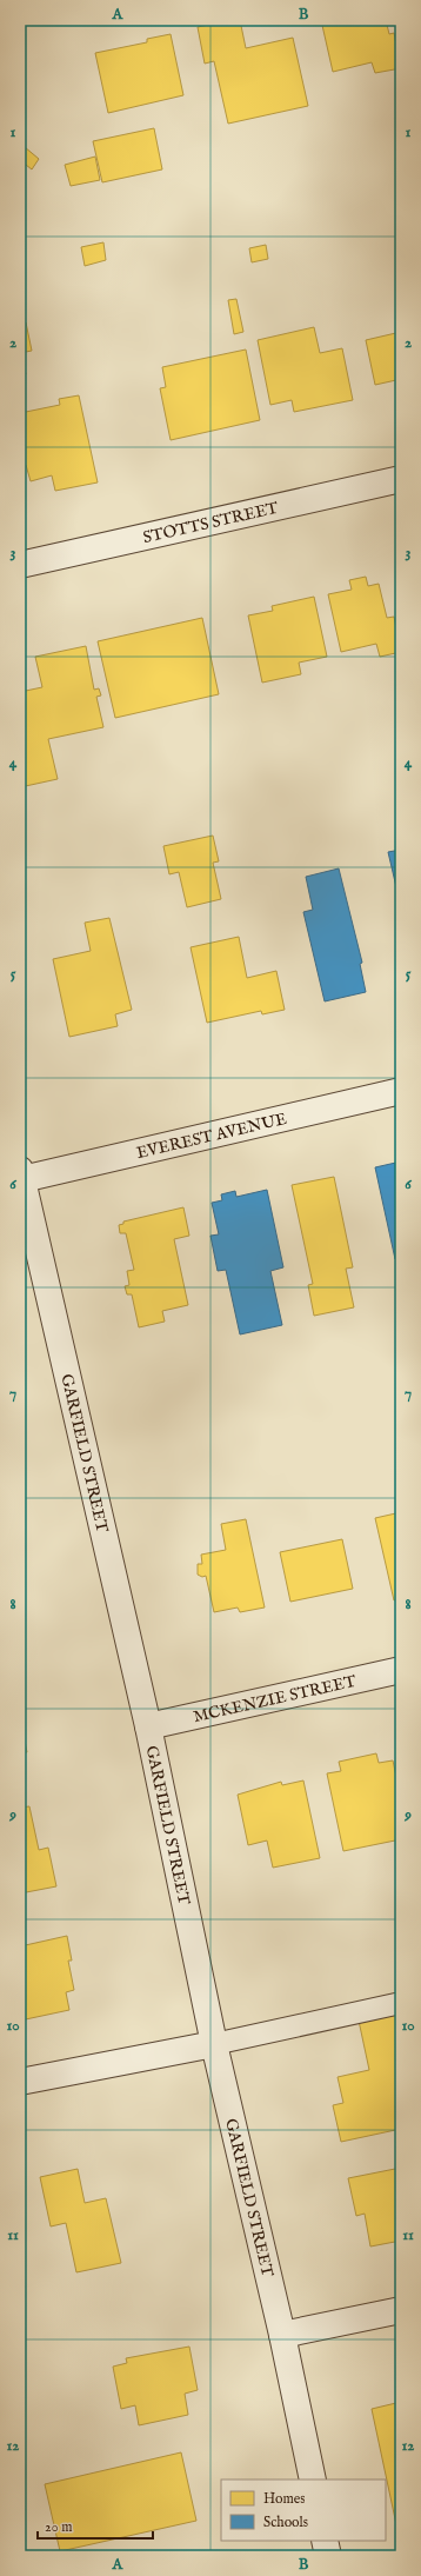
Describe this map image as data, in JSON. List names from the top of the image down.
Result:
{
  "streets": {
    "street": [
      "STOTTS STREET",
      "EVEREST AVENUE",
      "GARFIELD STREET",
      "MCKENZIE STREET"
    ]
  },
  "crossings": [
    ["EVEREST AVENUE", "GARFIELD STREET"],
    ["GARFIELD STREET", "MCKENZIE STREET"]
  ],
  "legend": ["Homes", "Schools"],
  "scale_bar": "20 m",
  "grid": {
    "columns": ["A", "B"],
    "rows": [
      "1",
      "2",
      "3",
      "4",
      "5",
      "6",
      "7",
      "8",
      "9",
      "10",
      "11",
      "12"
    ]
  }
}
